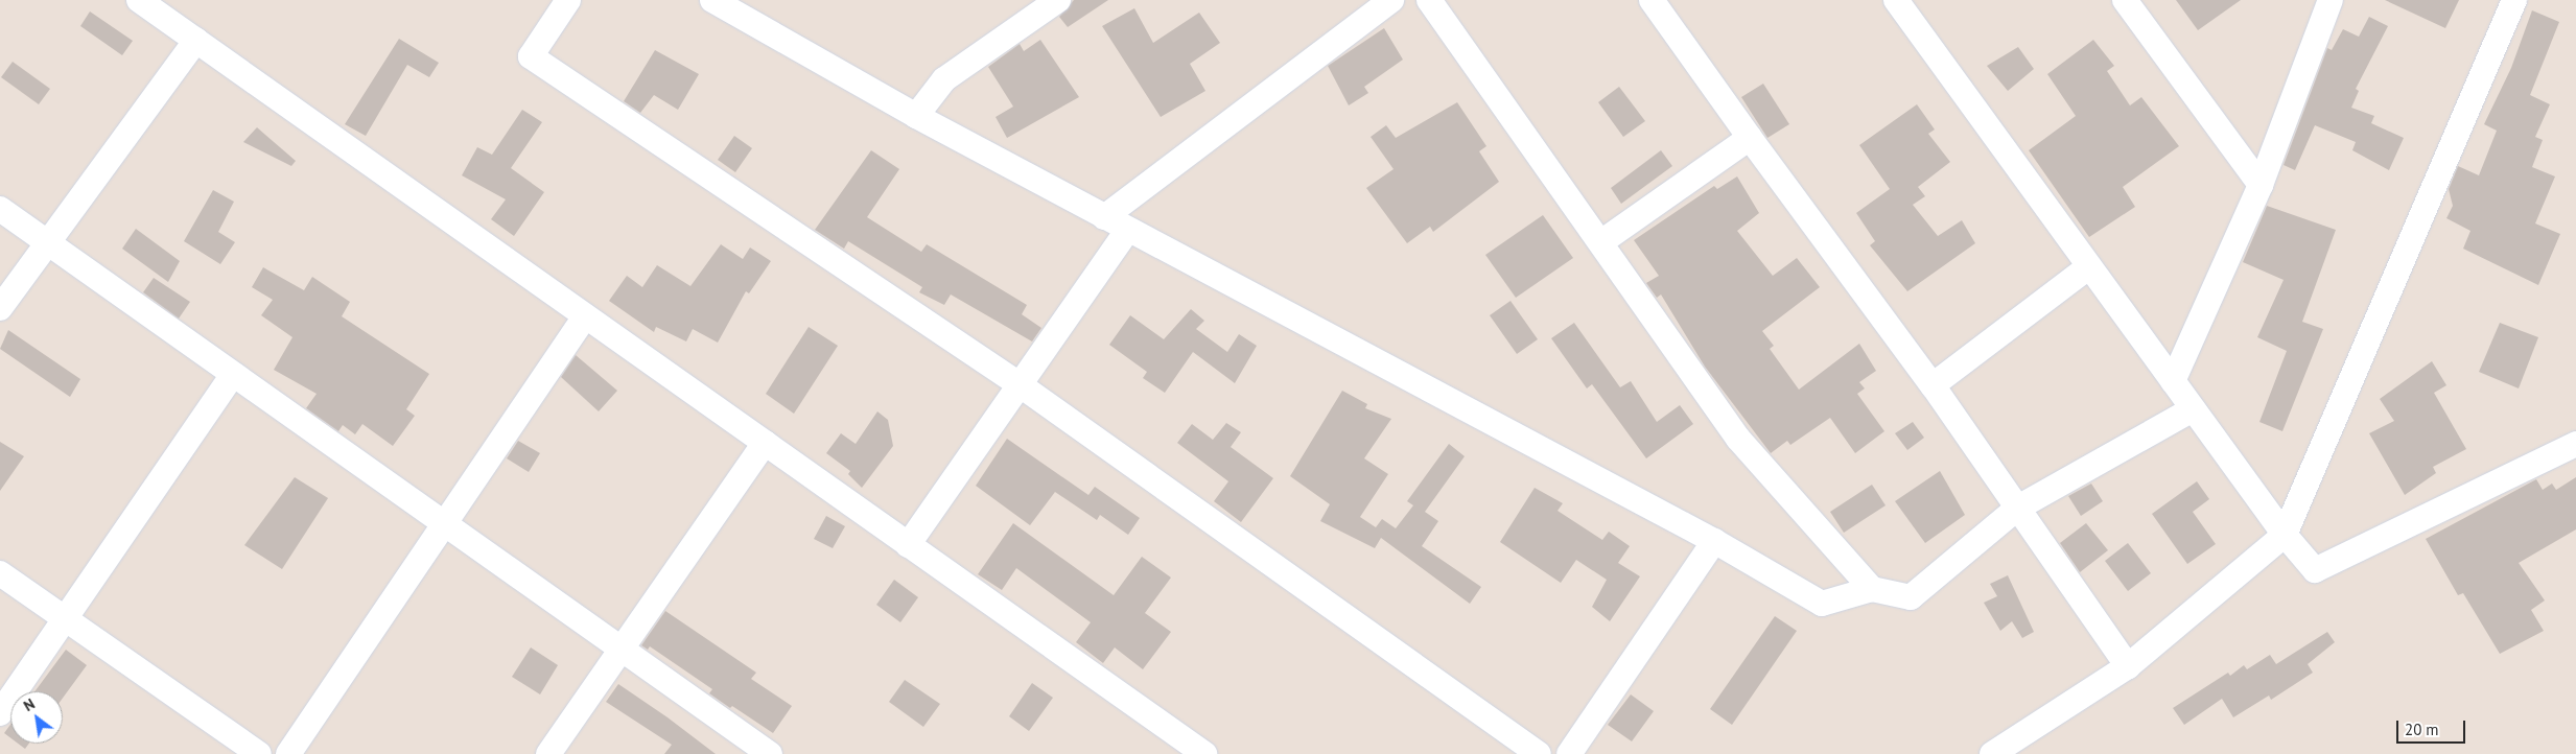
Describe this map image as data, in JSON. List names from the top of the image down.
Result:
{
  "scale_bar": "20 m",
  "north": "top left"
}
